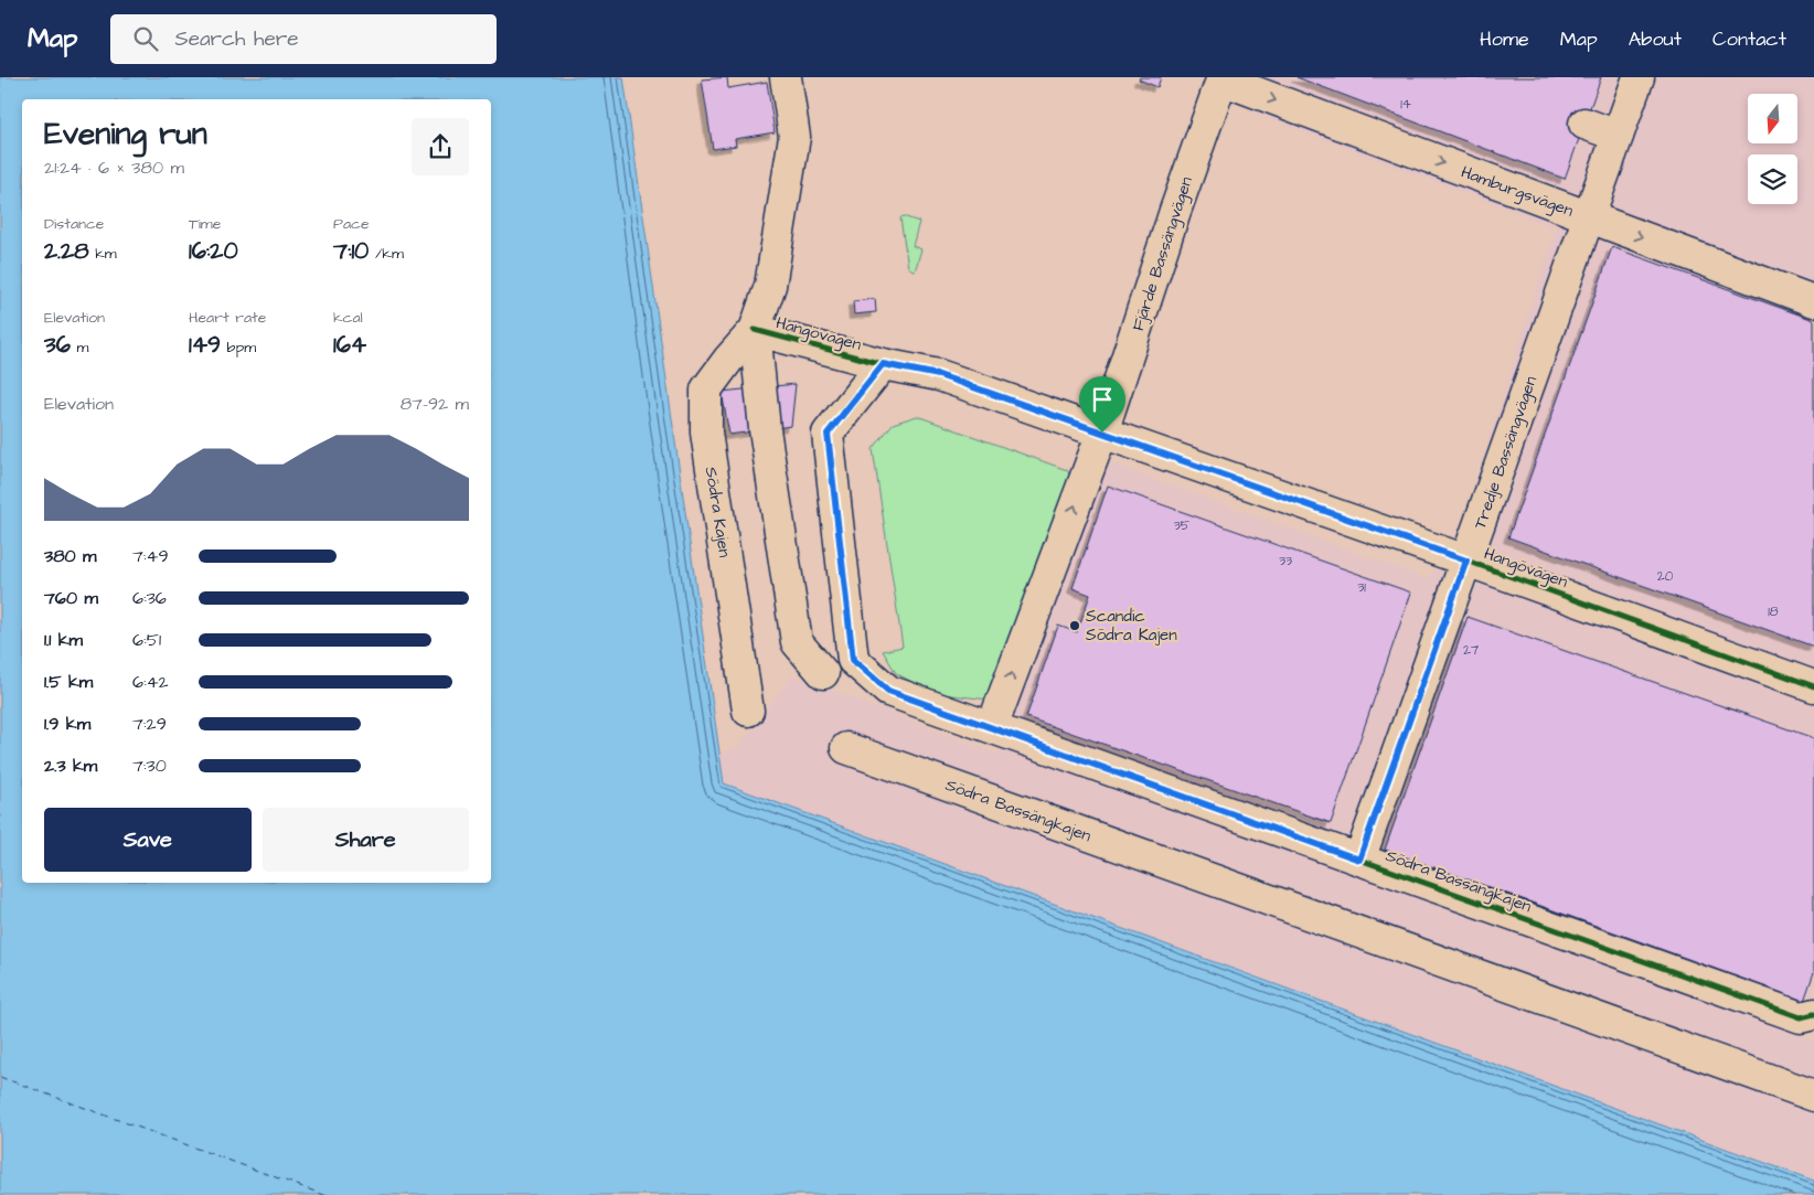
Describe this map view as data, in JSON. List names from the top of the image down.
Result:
{
  "streets": {
    "street": [
      "Hamburgsvägen",
      "Fjärde Bassängvägen",
      "Hangövägen",
      "Tredje Bassängvägen",
      "Södra Kajen",
      "Södra Bassängkajen"
    ]
  },
  "crossings": [
    ["Hamburgsvägen", "Fjärde Bassängvägen"],
    ["Hamburgsvägen", "Tredje Bassängvägen"],
    ["Fjärde Bassängvägen", "Hangövägen"],
    ["Hangövägen", "Tredje Bassängvägen"],
    ["Hangövägen", "Södra Kajen"],
    ["Hangövägen", "Södra Bassängkajen"],
    ["Tredje Bassängvägen", "Södra Bassängkajen"]
  ],
  "one_way": ["Hamburgsvägen"],
  "places": ["Scandic Södra Kajen"],
  "house_numbers": [
    "14",
    "35",
    "33",
    "20",
    "31",
    "18",
    "27"
  ],
  "north": "bottom",
  "page": {
    "header": "Map",
    "search": "Search here",
    "nav": [
      "Home",
      "Map",
      "About",
      "Contact"
    ],
    "heading": ["Evening run", "21:24 · 6 × 380 m"],
    "stats": [
      ["Distance", "2.28 km"],
      ["Time", "16:20"],
      ["Pace", "7:10 /km"],
      ["Elevation", "36 m"],
      ["Heart rate", "149 bpm"],
      ["kcal", "164"]
    ],
    "chart": ["Elevation", "87–92 m"],
    "list": [
      {
        "name": "380 m",
        "note": "7:49"
      },
      {
        "name": "760 m",
        "note": "6:36"
      },
      {
        "name": "1.1 km",
        "note": "6:51"
      },
      {
        "name": "1.5 km",
        "note": "6:42"
      },
      {
        "name": "1.9 km",
        "note": "7:29"
      },
      {
        "name": "2.3 km",
        "note": "7:30"
      }
    ],
    "buttons": ["Save", "Share"]
  }
}
